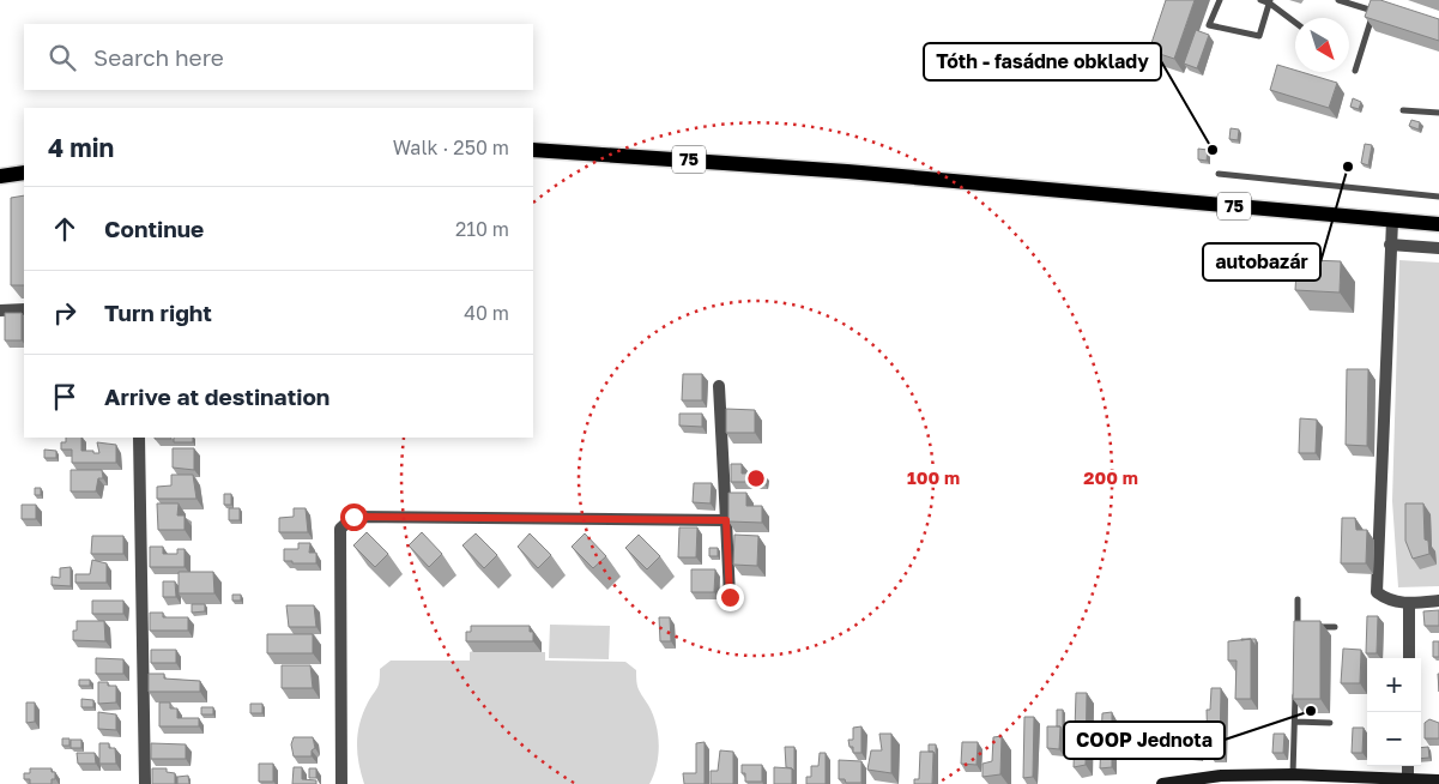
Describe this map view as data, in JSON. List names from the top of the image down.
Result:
{
  "streets": {
    "main road": ["75"]
  },
  "places": ["Tóth - fasádne obklady", "autobazár", "COOP Jednota"],
  "north": "bottom right",
  "page": {
    "search": "Search here",
    "heading": ["4 min", "Walk · 250 m"],
    "list": [
      ["Continue", "210 m"],
      ["Turn right", "40 m"],
      "Arrive at destination"
    ],
    "map_buttons": ["+", "−"]
  },
  "rings": ["100 m", "200 m"]
}
